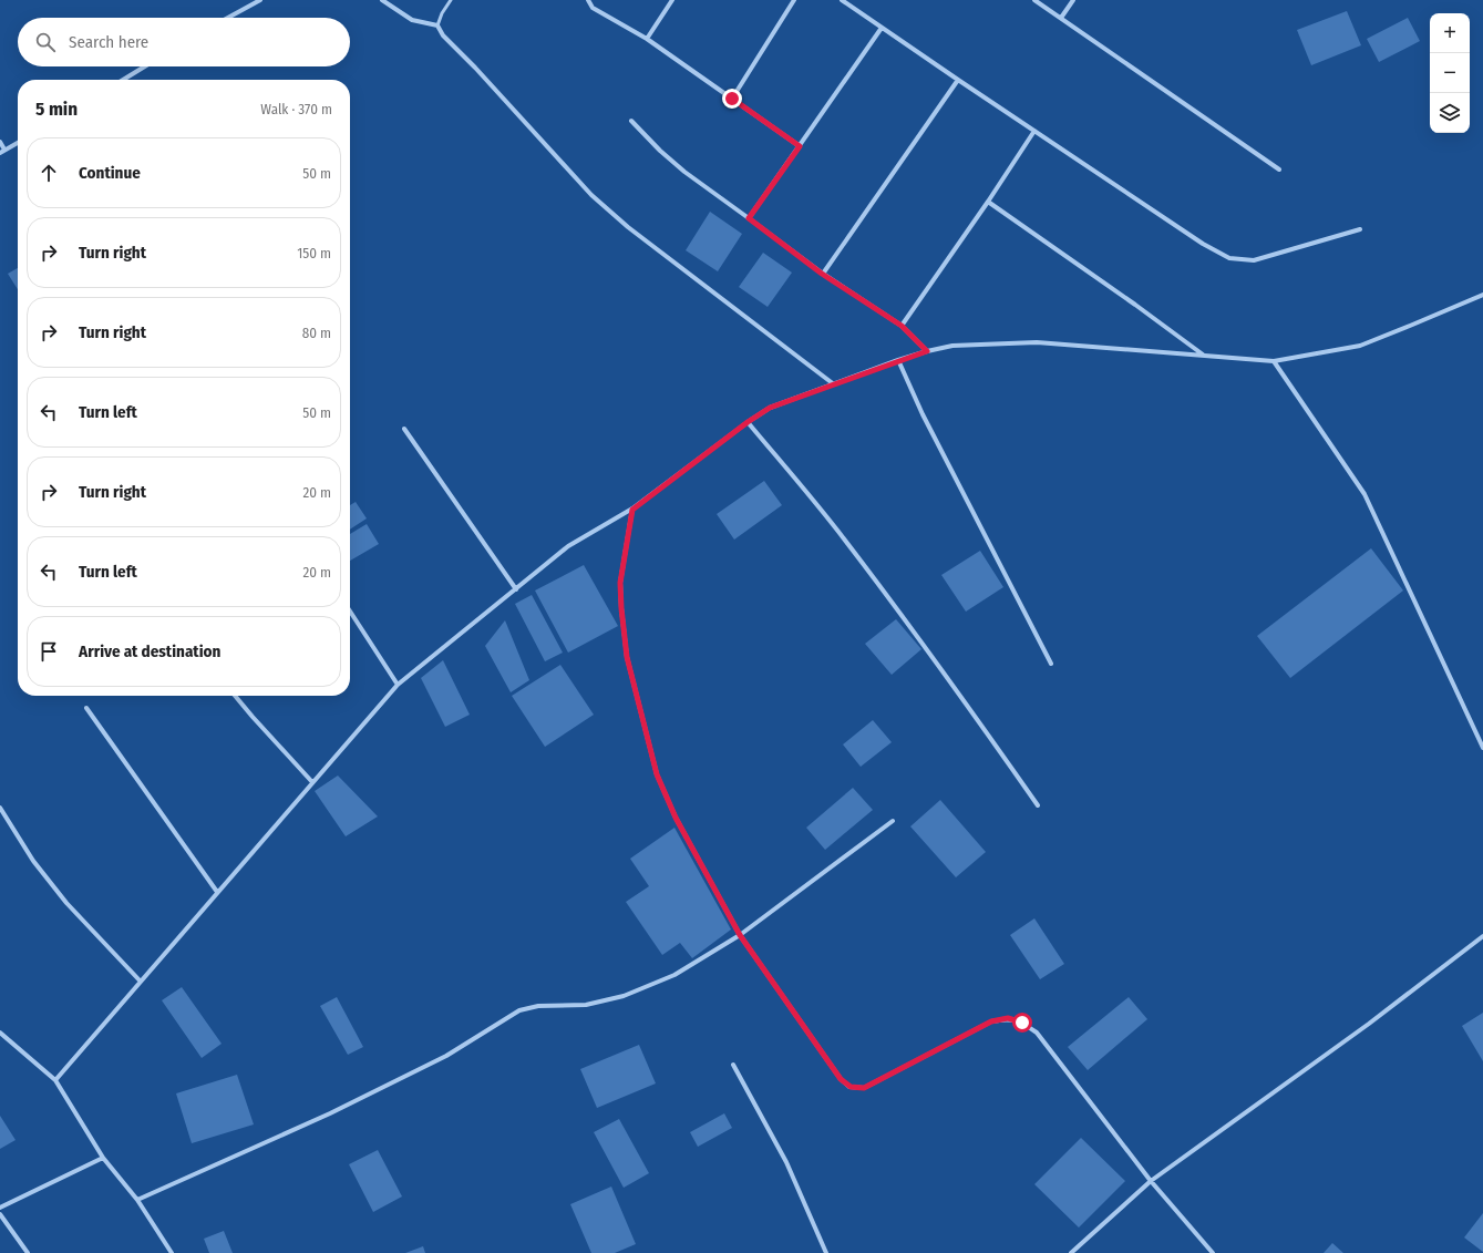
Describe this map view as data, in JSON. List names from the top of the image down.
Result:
{
  "page": {
    "map_buttons": ["+", "−"],
    "search": "Search here",
    "heading": ["5 min", "Walk · 370 m"],
    "list": [
      ["Continue", "50 m"],
      ["Turn right", "150 m"],
      ["Turn right", "80 m"],
      ["Turn left", "50 m"],
      ["Turn right", "20 m"],
      ["Turn left", "20 m"],
      "Arrive at destination"
    ]
  }
}
